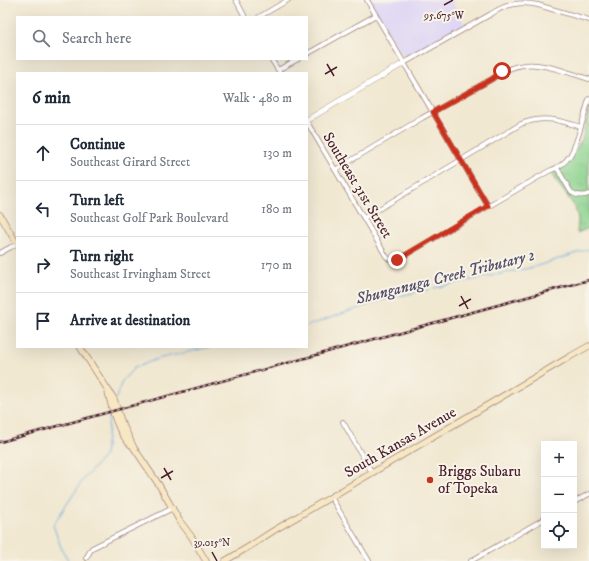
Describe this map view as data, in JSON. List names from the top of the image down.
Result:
{
  "streets": {
    "main road": ["South Kansas Avenue"],
    "street": ["Southeast 31st Street"]
  },
  "water": ["Shunganuga Creek Tributary 2"],
  "places": ["Briggs Subaru of Topeka"],
  "page": {
    "search": "Search here",
    "heading": ["6 min", "Walk · 480 m"],
    "list": [
      ["Continue", "Southeast Girard Street", "130 m"],
      ["Turn left", "Southeast Golf Park Boulevard", "180 m"],
      ["Turn right", "Southeast Irvingham Street", "170 m"],
      "Arrive at destination"
    ],
    "map_buttons": ["+", "−"]
  },
  "coordinates": ["95.675°W", "39.015°N"]
}
